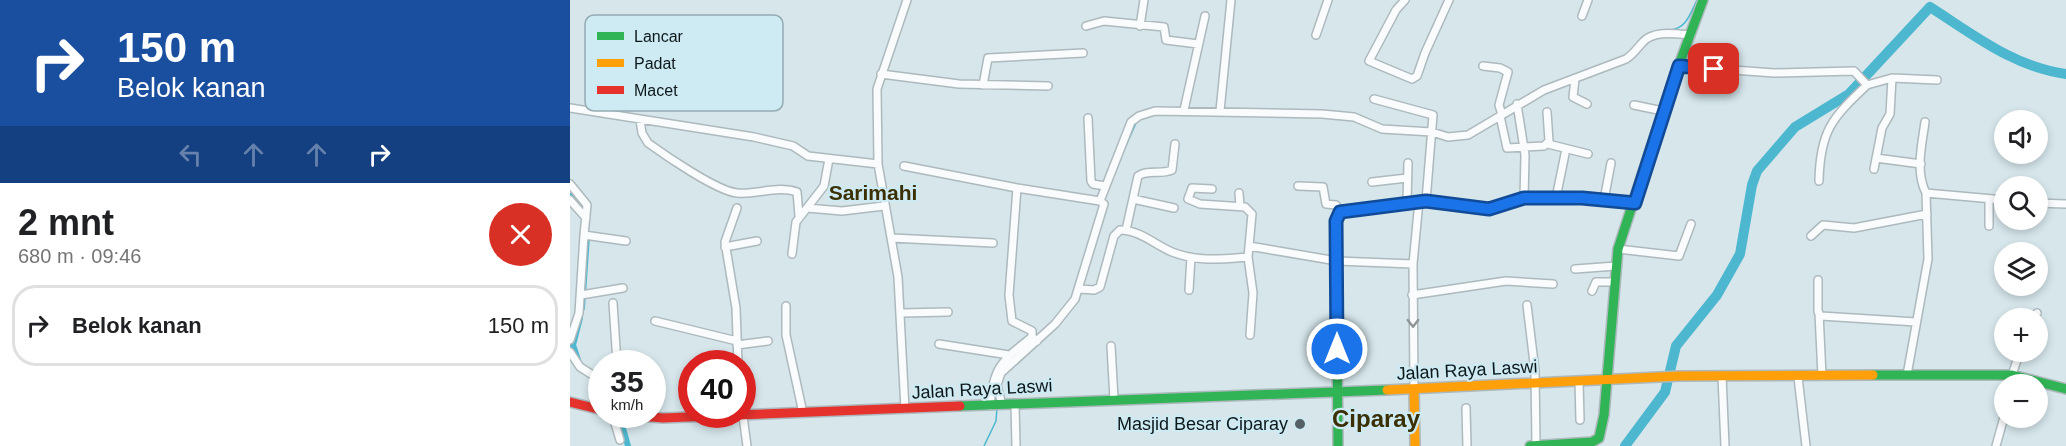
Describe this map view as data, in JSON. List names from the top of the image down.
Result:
{
  "streets": {
    "main road": ["Jalan Raya Laswi"]
  },
  "districts": ["Sarimahi", "Ciparay"],
  "places": ["Masjid Besar Ciparay"],
  "legend": ["Lancar", "Padat", "Macet"],
  "page": {
    "turn": ["150 m", "Belok kanan"],
    "map_buttons": ["+", "−"],
    "heading": ["2 mnt", "680 m · 09:46"],
    "list": [
      {
        "name": "Belok kanan",
        "value": "150 m"
      }
    ],
    "speed": "35 km/h",
    "limit": "40"
  }
}
